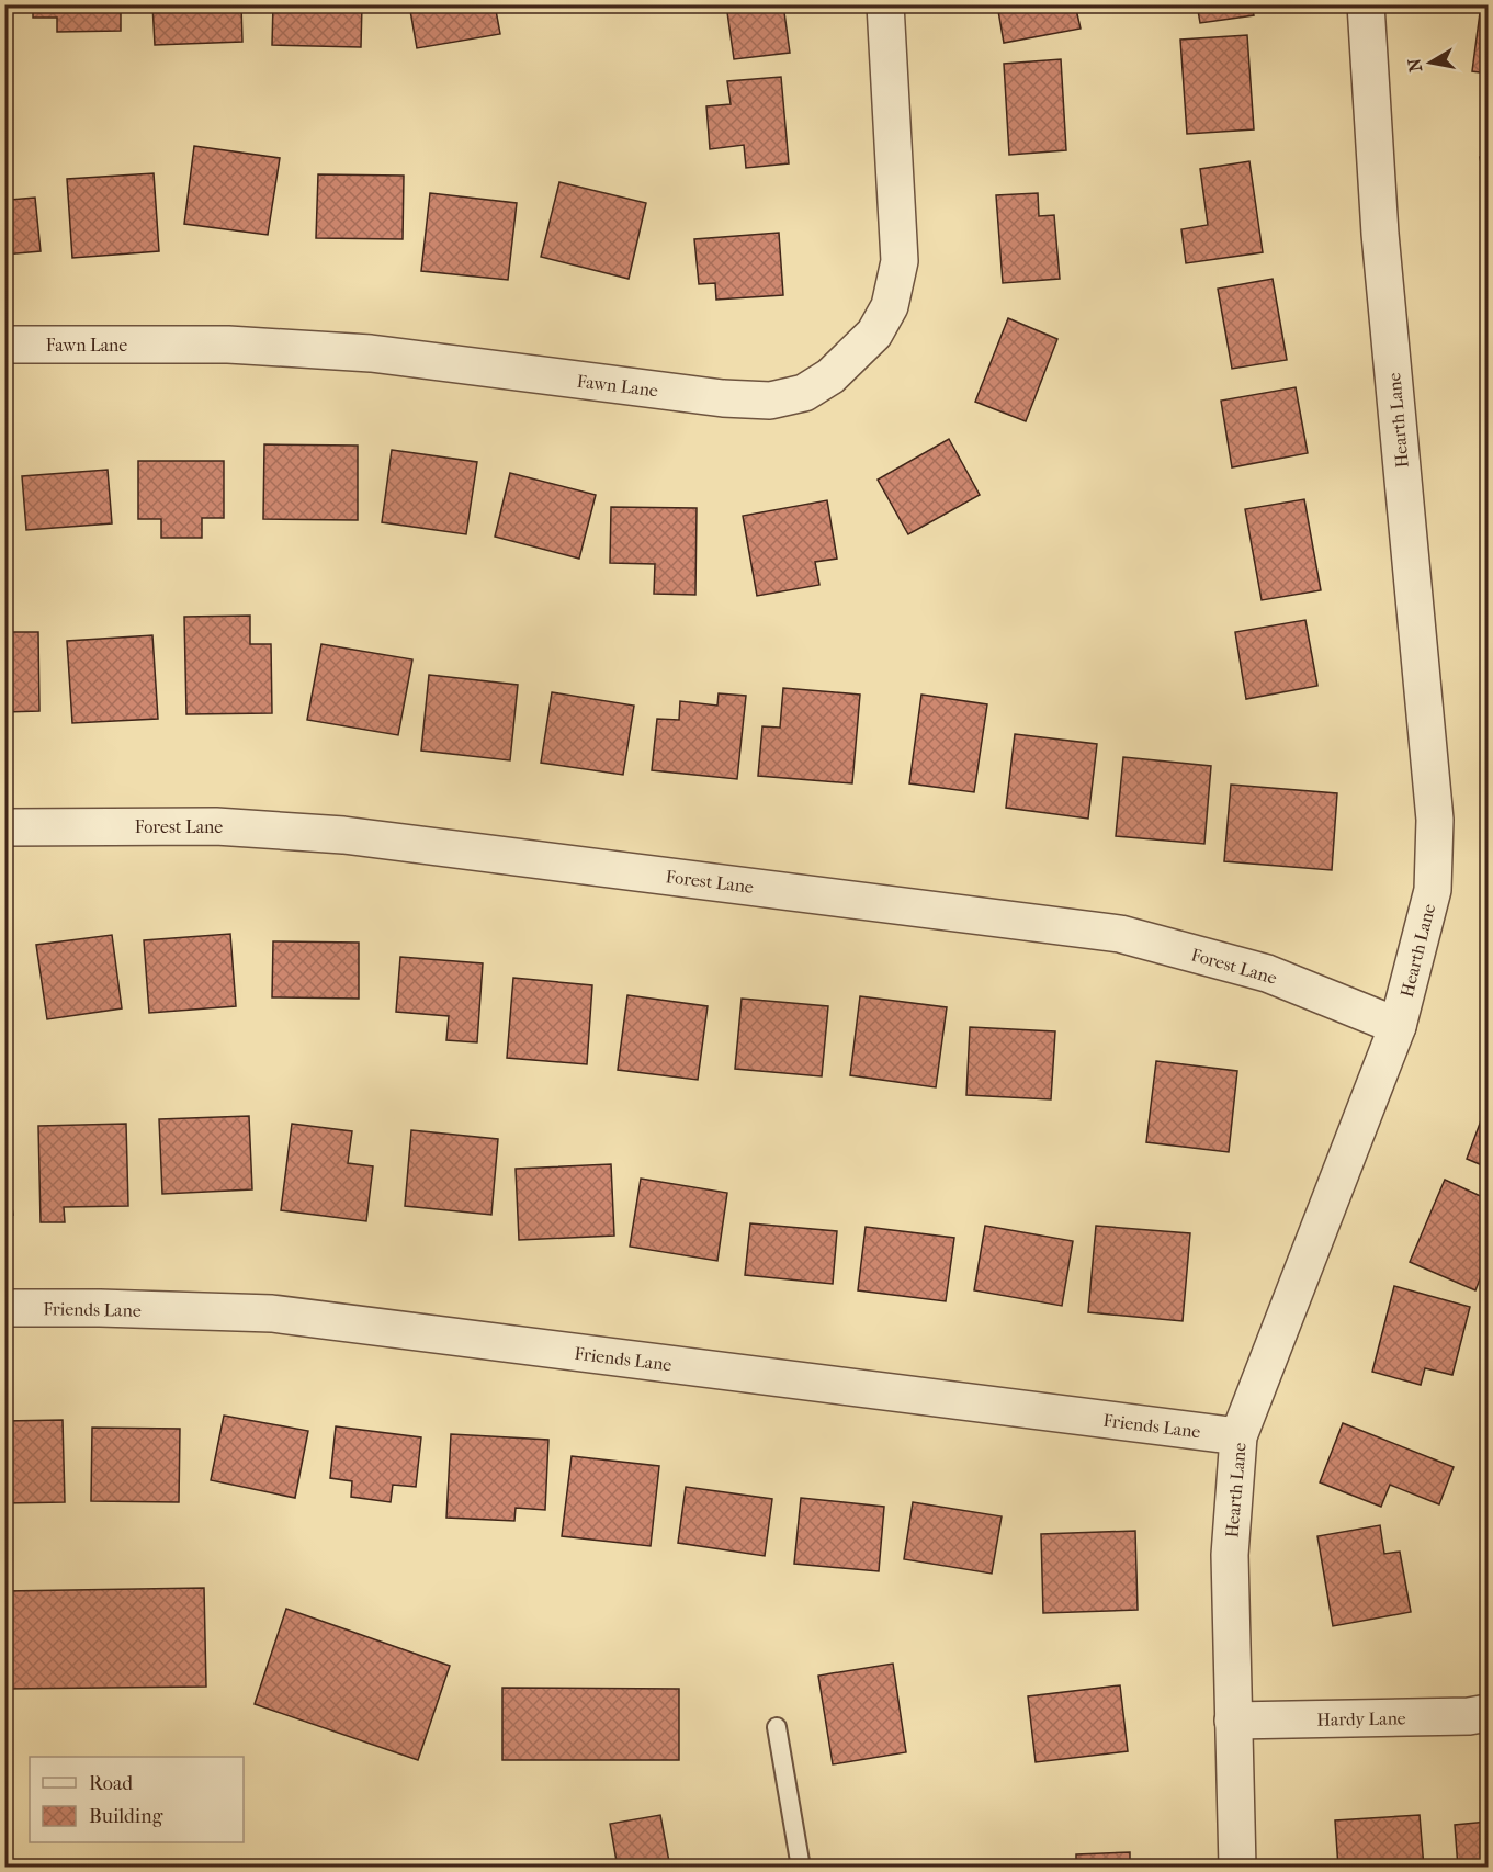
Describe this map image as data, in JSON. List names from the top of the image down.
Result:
{
  "streets": {
    "street": [
      "Fawn Lane",
      "Hearth Lane",
      "Forest Lane",
      "Friends Lane",
      "Hardy Lane"
    ]
  },
  "crossings": [
    ["Hearth Lane", "Forest Lane"],
    ["Hearth Lane", "Friends Lane"],
    ["Hearth Lane", "Hardy Lane"]
  ],
  "legend": ["Road", "Building"],
  "north": "left"
}
